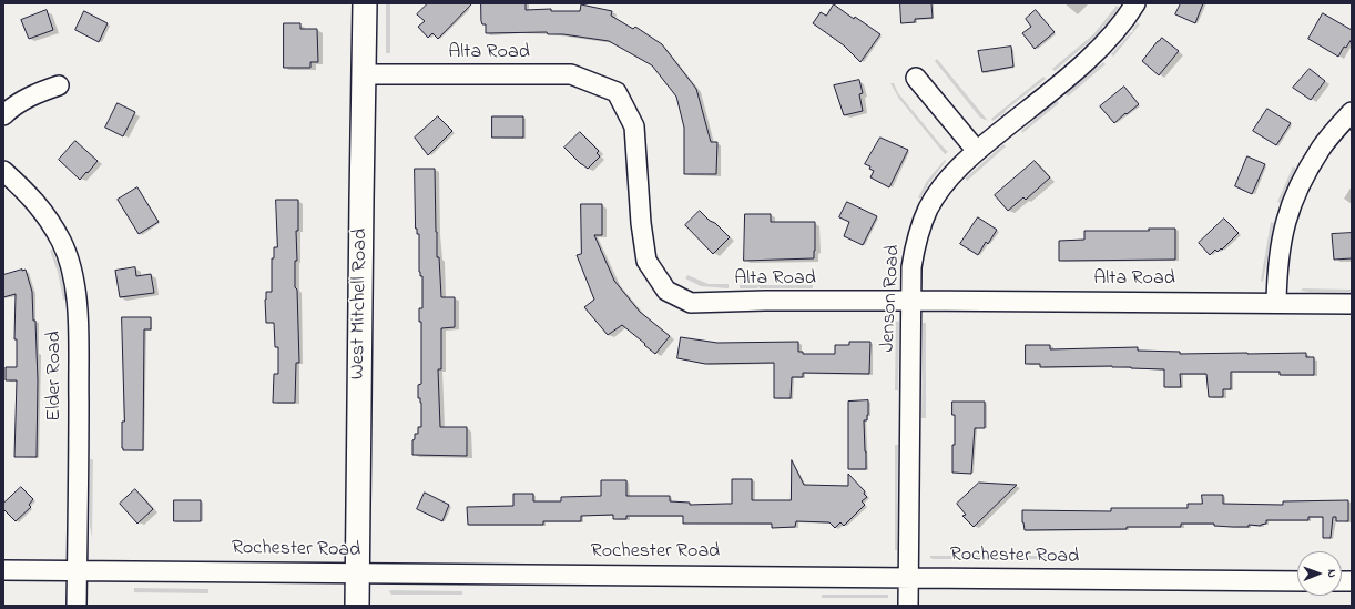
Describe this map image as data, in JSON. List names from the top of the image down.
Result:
{
  "streets": {
    "main road": ["West Mitchell Road"],
    "street": [
      "Alta Road",
      "Jenson Road",
      "Elder Road",
      "Rochester Road"
    ]
  },
  "crossings": [
    ["Alta Road", "Jenson Road"],
    ["Alta Road", "West Mitchell Road"],
    ["Jenson Road", "Rochester Road"],
    ["West Mitchell Road", "Rochester Road"],
    ["Elder Road", "Rochester Road"]
  ],
  "north": "right"
}
